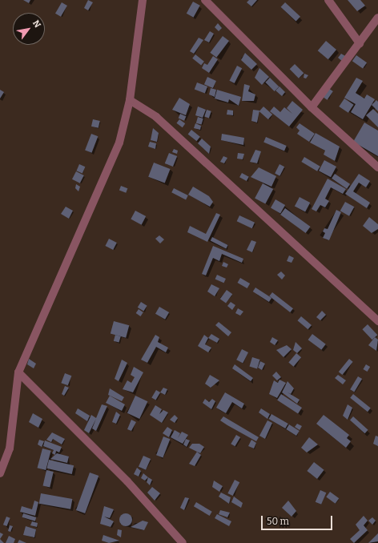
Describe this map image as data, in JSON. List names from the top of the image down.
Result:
{
  "scale_bar": "50 m",
  "north": "top right"
}
